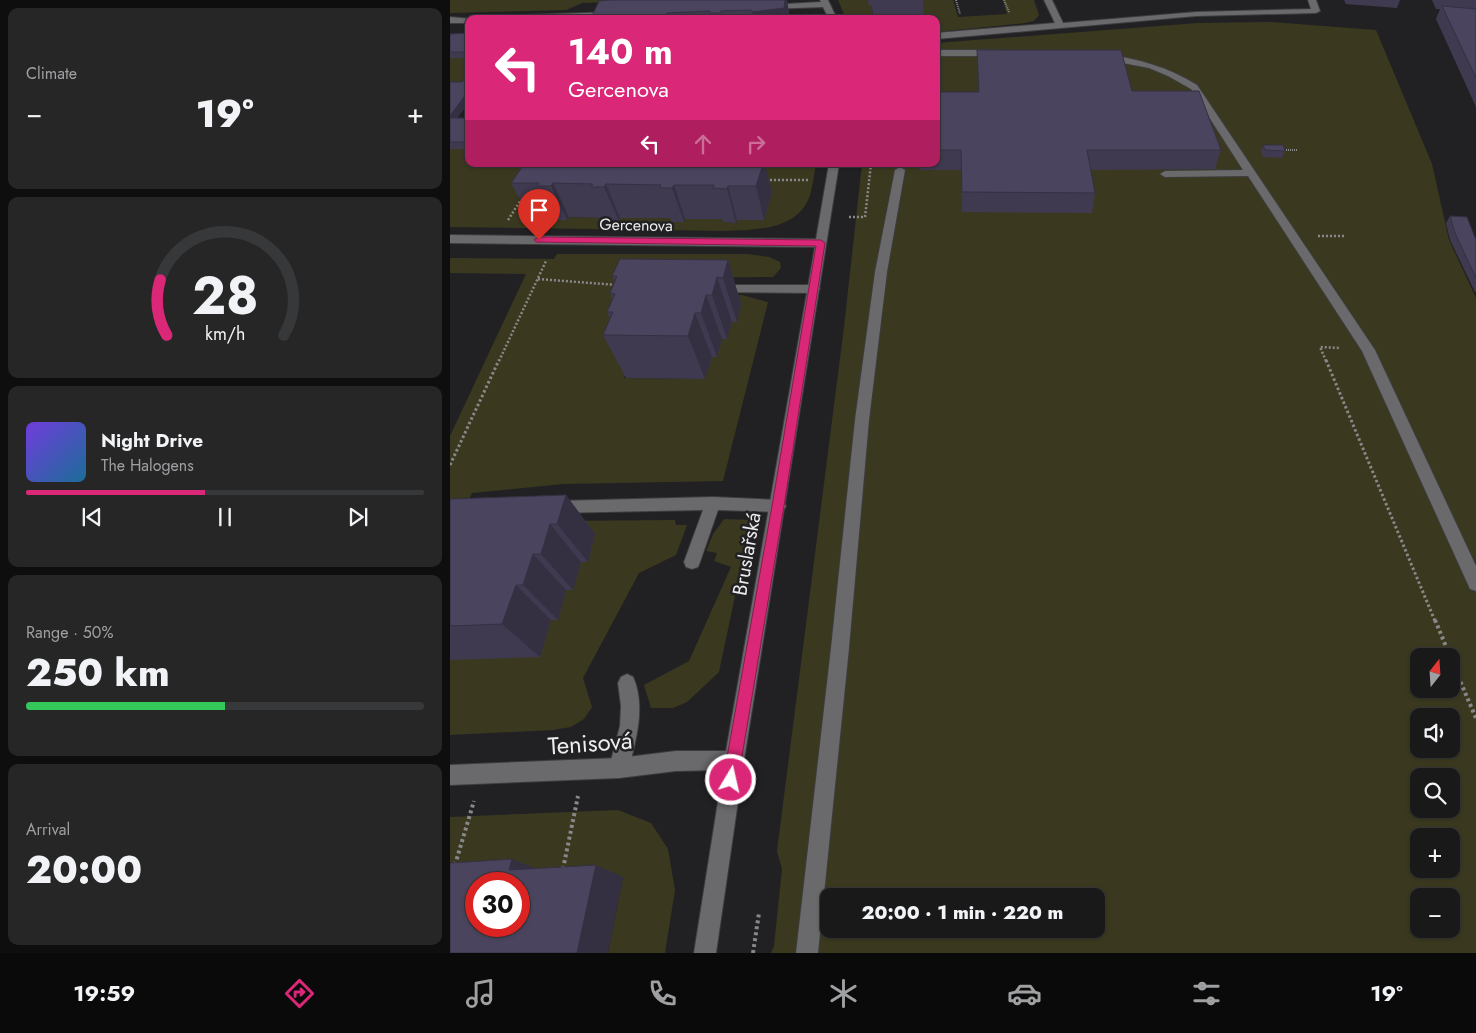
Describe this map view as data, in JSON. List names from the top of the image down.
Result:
{
  "streets": {
    "street": ["Gercenova", "Bruslařská", "Tenisová"]
  },
  "crossings": [
    ["Gercenova", "Bruslařská"],
    ["Bruslařská", "Tenisová"]
  ],
  "north": "top",
  "page": {
    "tile": [
      "Climate",
      ["Range · 50%", "250 km"],
      ["Arrival", "20:00"]
    ],
    "turn": ["140 m", "Gercenova"],
    "heat": ["−", "19°", "+"],
    "song": ["Night Drive", "The Halogens"],
    "map_buttons": ["+", "−"],
    "limit": "30",
    "trip": "20:00 · 1 min · 220 m",
    "tabs": ["19:59", "19°"],
    "gauge": ["28", "km/h"]
  }
}
